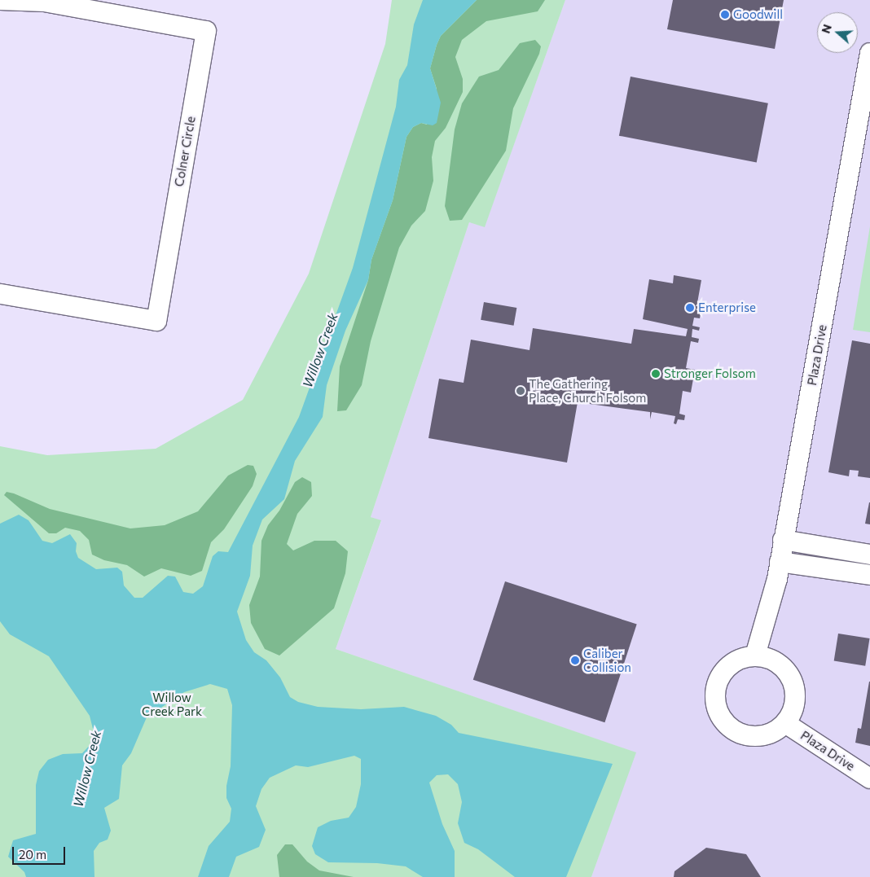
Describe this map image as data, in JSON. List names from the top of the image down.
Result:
{
  "streets": {
    "street": ["Colner Circle", "Plaza Drive"]
  },
  "water": ["Willow Creek"],
  "parks": ["Willow Creek Park"],
  "places": [
    "Goodwill",
    "Enterprise",
    "Stronger Folsom",
    "The Gathering Place, Church Folsom",
    "Caliber Collision"
  ],
  "scale_bar": "20 m",
  "north": "left"
}
